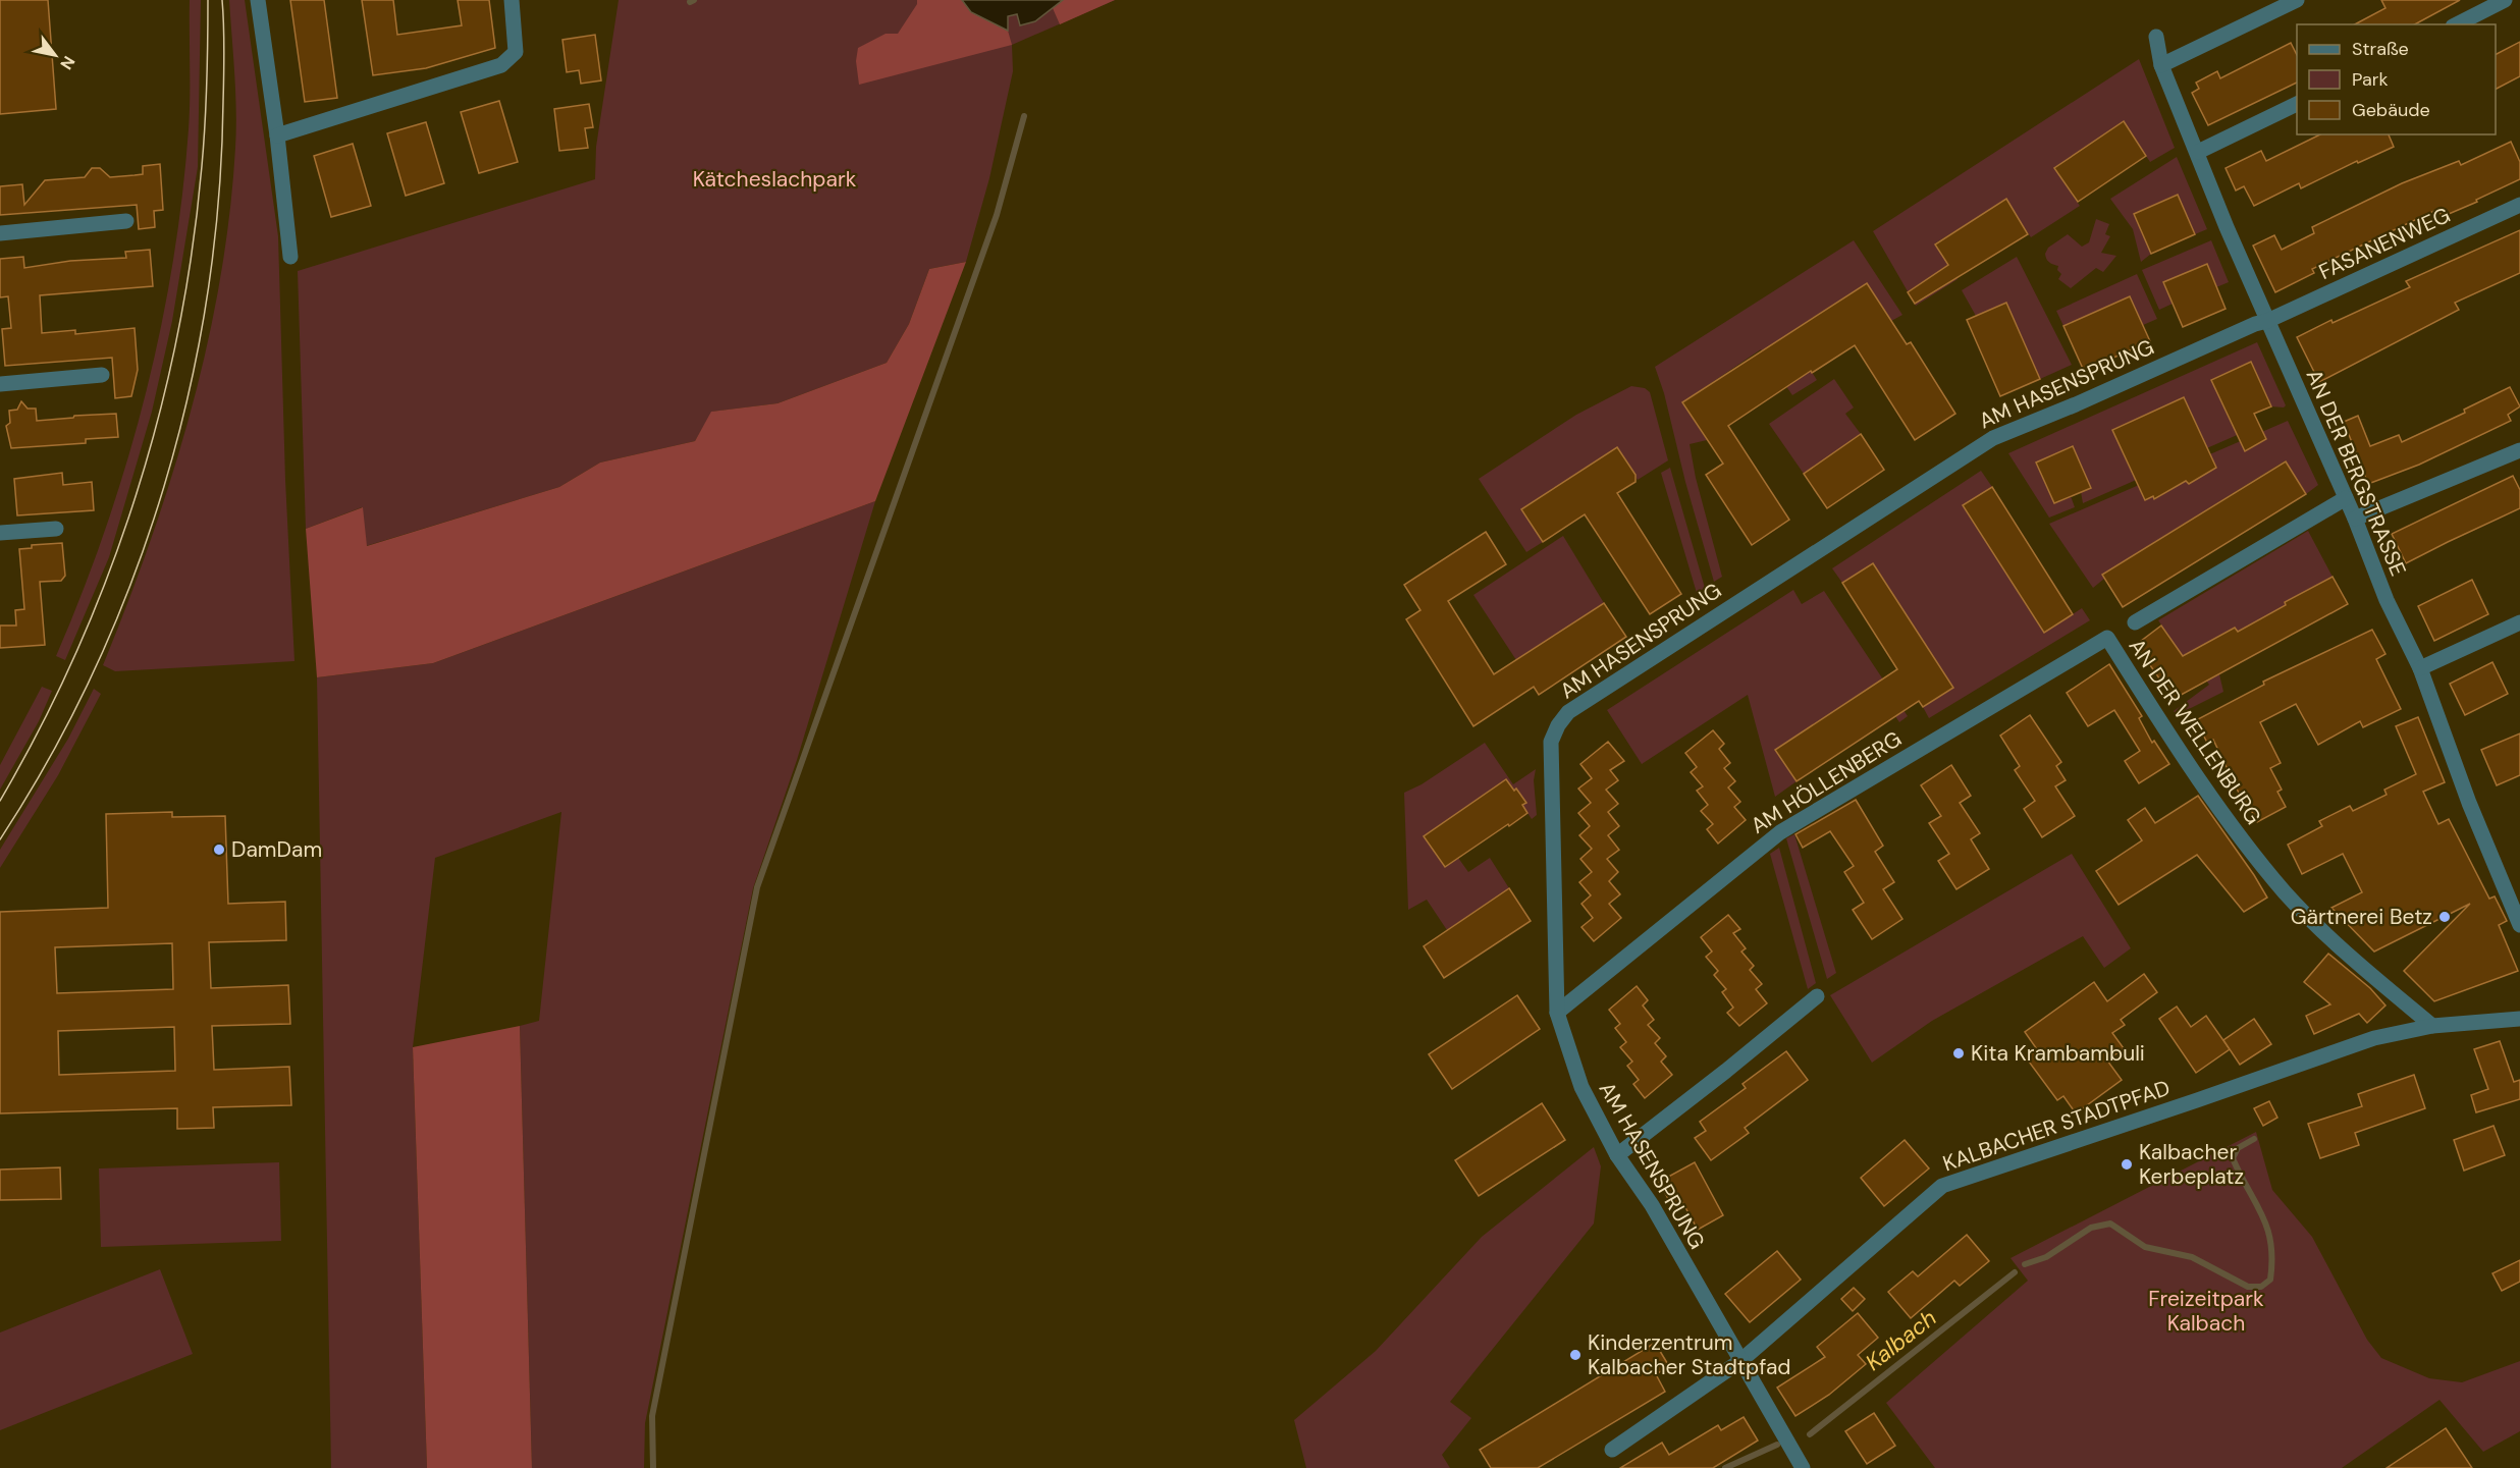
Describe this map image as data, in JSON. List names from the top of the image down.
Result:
{
  "streets": {
    "street": [
      "FASANENWEG",
      "AM HASENSPRUNG",
      "AN DER BERGSTRASSE",
      "AN DER WELLENBURG",
      "AM HÖLLENBERG",
      "KALBACHER STADTPFAD"
    ]
  },
  "crossings": [
    ["FASANENWEG", "AM HASENSPRUNG"],
    ["FASANENWEG", "AN DER BERGSTRASSE"],
    ["AM HASENSPRUNG", "AN DER BERGSTRASSE"],
    ["AM HASENSPRUNG", "AM HÖLLENBERG"],
    ["AM HASENSPRUNG", "KALBACHER STADTPFAD"],
    ["AN DER WELLENBURG", "AM HÖLLENBERG"],
    ["AN DER WELLENBURG", "KALBACHER STADTPFAD"]
  ],
  "water": ["Kalbach"],
  "parks": ["Kätcheslachpark", "Freizeitpark Kalbach"],
  "places": [
    "DamDam",
    "Gärtnerei Betz",
    "Kita Krambambuli",
    "Kalbacher Kerbeplatz",
    "Kinderzentrum Kalbacher Stadtpfad"
  ],
  "legend": ["Straße", "Park", "Gebäude"],
  "north": "bottom right"
}
